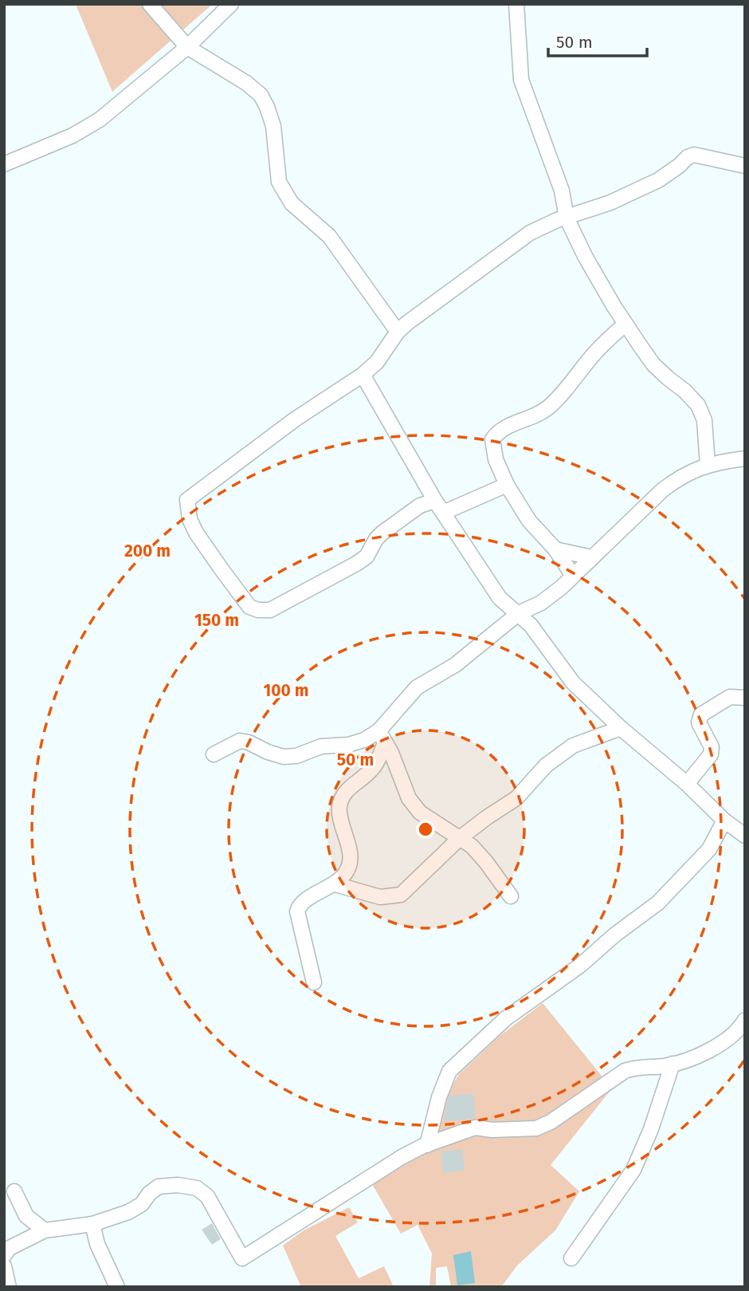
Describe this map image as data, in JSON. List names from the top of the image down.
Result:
{
  "scale_bar": "50 m",
  "rings": [
    "200 m",
    "150 m",
    "100 m",
    "50 m"
  ]
}
